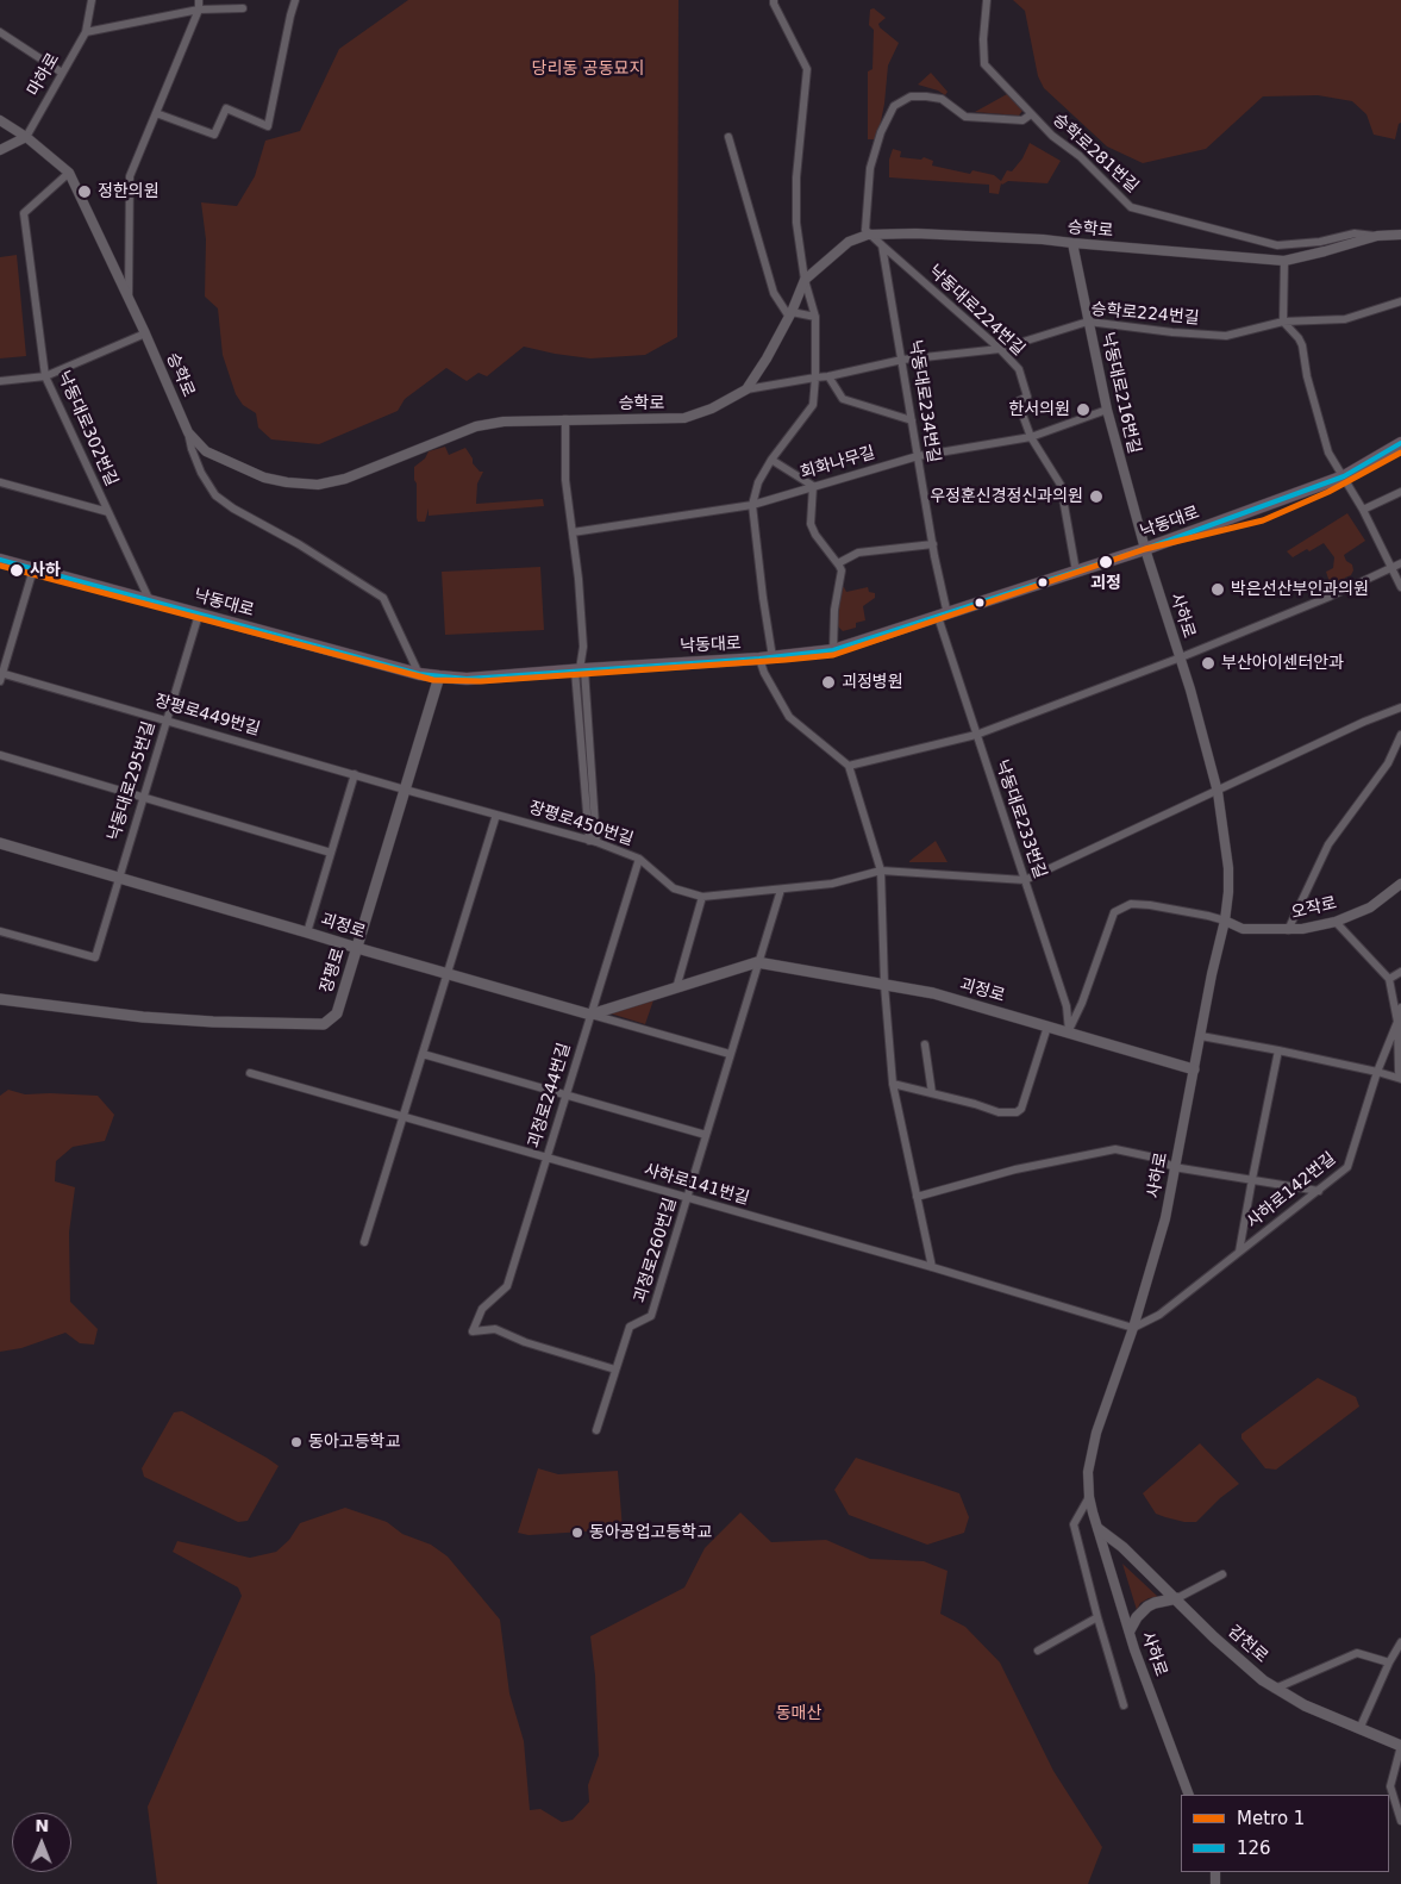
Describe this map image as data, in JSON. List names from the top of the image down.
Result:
{
  "streets": {
    "main road": [
      "낙동대로",
      "괴정로",
      "장평로",
      "감천로"
    ],
    "street": [
      "마하로",
      "승학로281번길",
      "승학로",
      "낙동대로224번길",
      "승학로224번길",
      "낙동대로216번길",
      "낙동대로234번길",
      "낙동대로302번길",
      "회화나무길",
      "사하로",
      "장평로449번길",
      "낙동대로295번길",
      "낙동대로233번길",
      "장평로450번길",
      "오작로",
      "괴정로244번길",
      "사하로141번길",
      "사하로142번길",
      "괴정로260번길"
    ]
  },
  "crossings": [
    ["마하로", "승학로"],
    ["승학로281번길", "승학로"],
    ["승학로", "승학로224번길"],
    ["승학로", "낙동대로216번길"],
    ["승학로", "낙동대로302번길"],
    ["낙동대로224번길", "승학로224번길"],
    ["낙동대로224번길", "낙동대로234번길"],
    ["낙동대로224번길", "회화나무길"],
    ["낙동대로224번길", "낙동대로"],
    ["승학로224번길", "낙동대로216번길"],
    ["승학로224번길", "낙동대로234번길"],
    ["낙동대로216번길", "회화나무길"],
    ["낙동대로216번길", "낙동대로"],
    ["낙동대로216번길", "사하로"],
    ["낙동대로234번길", "회화나무길"],
    ["낙동대로234번길", "낙동대로"],
    ["낙동대로234번길", "낙동대로233번길"],
    ["낙동대로302번길", "낙동대로"],
    ["낙동대로", "사하로"],
    ["낙동대로", "낙동대로295번길"],
    ["낙동대로", "낙동대로233번길"],
    ["낙동대로", "장평로"],
    ["사하로", "오작로"],
    ["사하로", "괴정로"],
    ["사하로", "사하로141번길"],
    ["사하로", "사하로142번길"],
    ["사하로", "감천로"],
    ["장평로449번길", "낙동대로295번길"],
    ["장평로449번길", "장평로450번길"],
    ["장평로449번길", "장평로"],
    ["낙동대로295번길", "괴정로"],
    ["낙동대로233번길", "장평로450번길"],
    ["낙동대로233번길", "괴정로"],
    ["장평로450번길", "장평로"],
    ["장평로450번길", "괴정로244번길"],
    ["괴정로", "장평로"],
    ["괴정로", "괴정로244번길"],
    ["괴정로", "괴정로260번길"],
    ["괴정로244번길", "사하로141번길"],
    ["괴정로244번길", "괴정로260번길"],
    ["사하로141번길", "사하로142번길"],
    ["사하로141번길", "괴정로260번길"]
  ],
  "parks": ["당리동 공동묘지", "동매산"],
  "places": [
    "정한의원",
    "한서의원",
    "우정훈신경정신과의원",
    "괴정",
    "사하",
    "박은선산부인과의원",
    "부산아이센터안과",
    "괴정병원",
    "동아고등학교",
    "동아공업고등학교"
  ],
  "lines": ["transit line 126", "metro line 1"],
  "legend": ["Metro 1", "126"],
  "north": "top"
}
